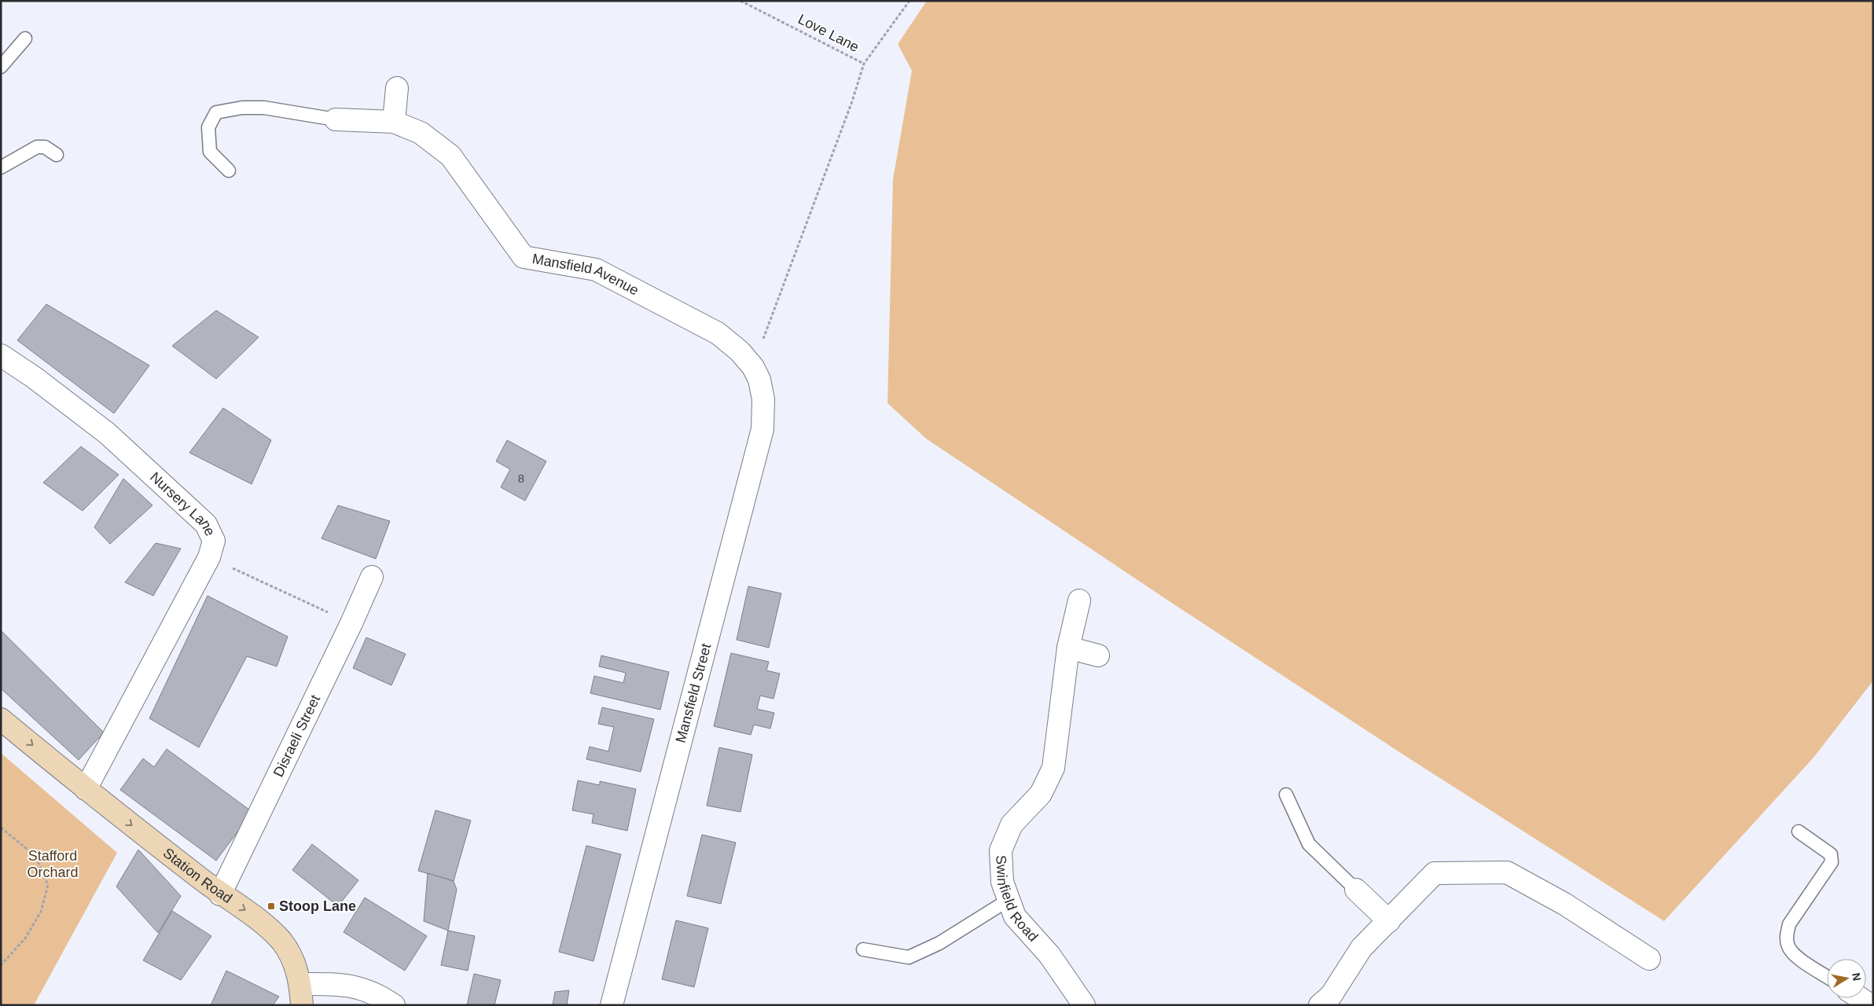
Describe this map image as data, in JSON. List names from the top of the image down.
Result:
{
  "streets": {
    "street": [
      "Mansfield Avenue",
      "Nursery Lane",
      "Mansfield Street",
      "Disraeli Street",
      "Station Road",
      "Swinfield Road"
    ],
    "path": ["Love Lane"]
  },
  "crossings": [
    ["Mansfield Avenue", "Mansfield Street"],
    ["Nursery Lane", "Station Road"],
    ["Disraeli Street", "Station Road"]
  ],
  "one_way": ["Station Road"],
  "parks": ["Stafford Orchard"],
  "places": {
    "transit": ["Stoop Lane"]
  },
  "house_numbers": ["8"],
  "north": "right"
}
